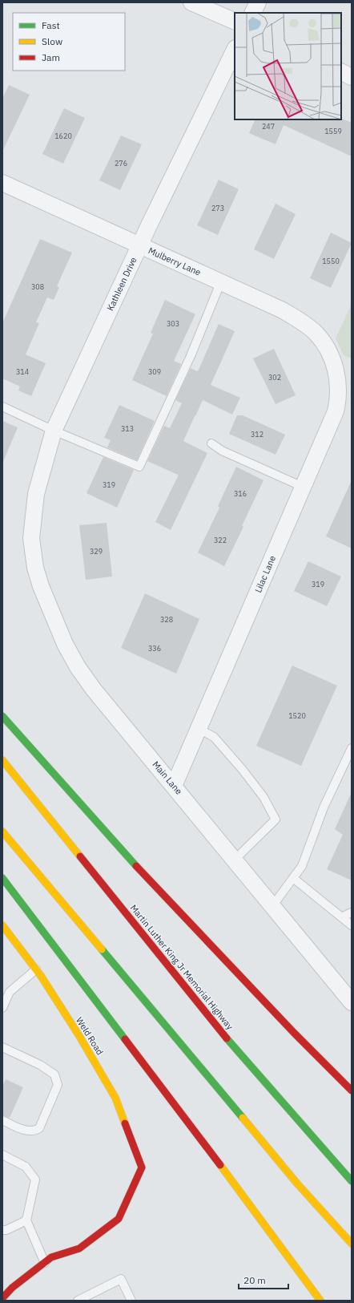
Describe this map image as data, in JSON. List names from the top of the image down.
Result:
{
  "streets": {
    "main road": ["Martin Luther King Jr Memorial Highway", "Weld Road"],
    "street": [
      "Mulberry Lane",
      "Kathleen Drive",
      "Lilac Lane",
      "Main Lane"
    ]
  },
  "crossings": [
    ["Mulberry Lane", "Kathleen Drive"],
    ["Mulberry Lane", "Lilac Lane"],
    ["Kathleen Drive", "Main Lane"],
    ["Lilac Lane", "Main Lane"]
  ],
  "house_numbers": [
    "247",
    "1559",
    "1620",
    "276",
    "273",
    "1550",
    "308",
    "303",
    "314",
    "309",
    "302",
    "313",
    "312",
    "319",
    "316",
    "322",
    "329",
    "319",
    "328",
    "336",
    "1520"
  ],
  "legend": ["Fast", "Slow", "Jam"],
  "scale_bar": "20 m"
}
